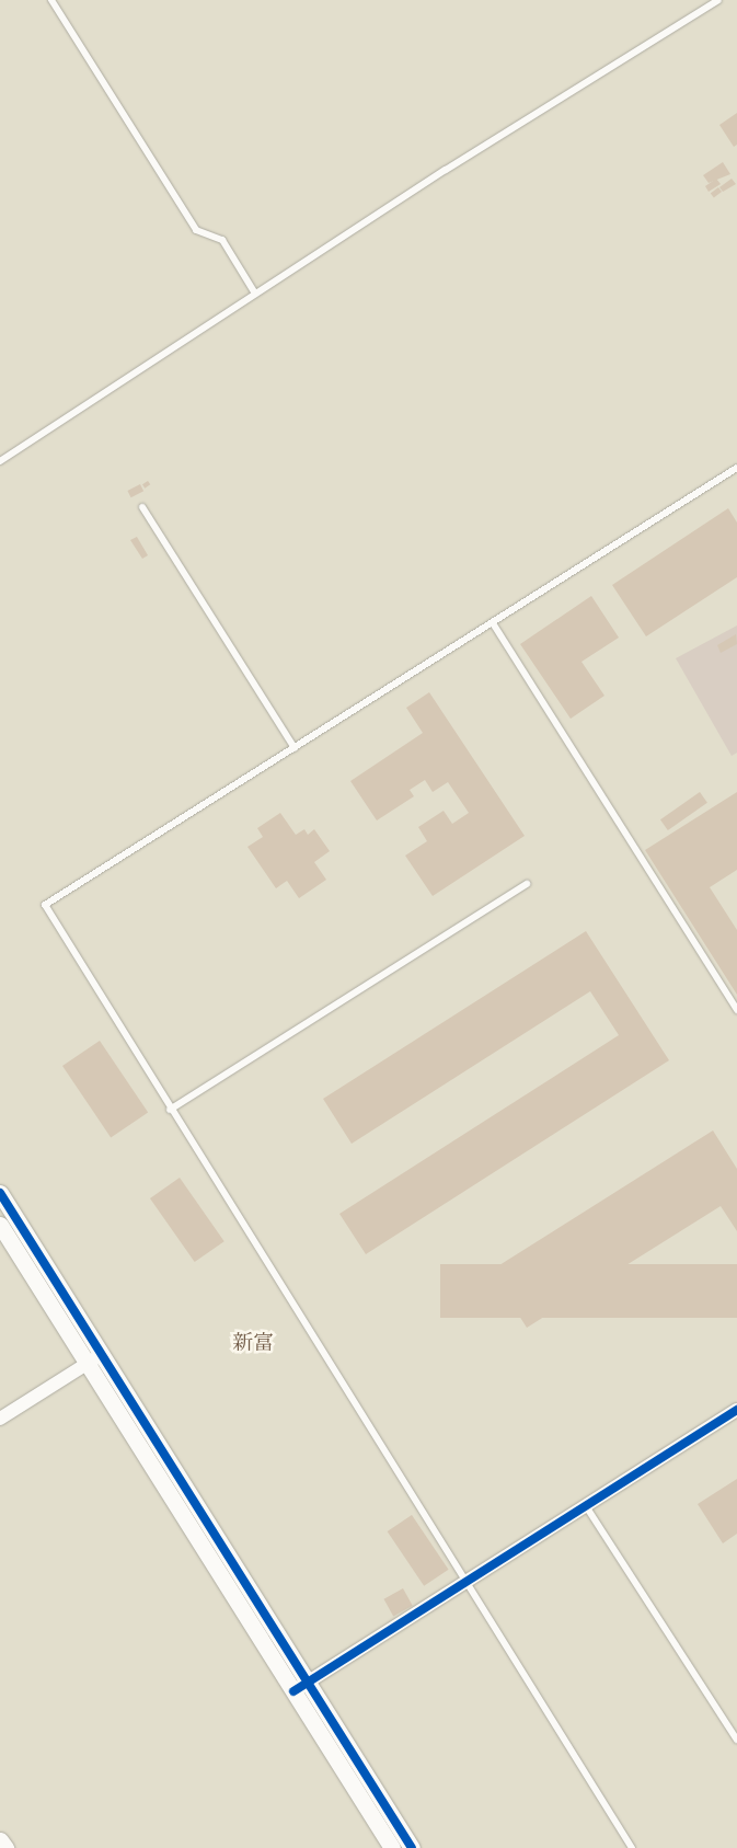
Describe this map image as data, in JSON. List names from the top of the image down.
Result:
{
  "districts": ["新富"]
}
